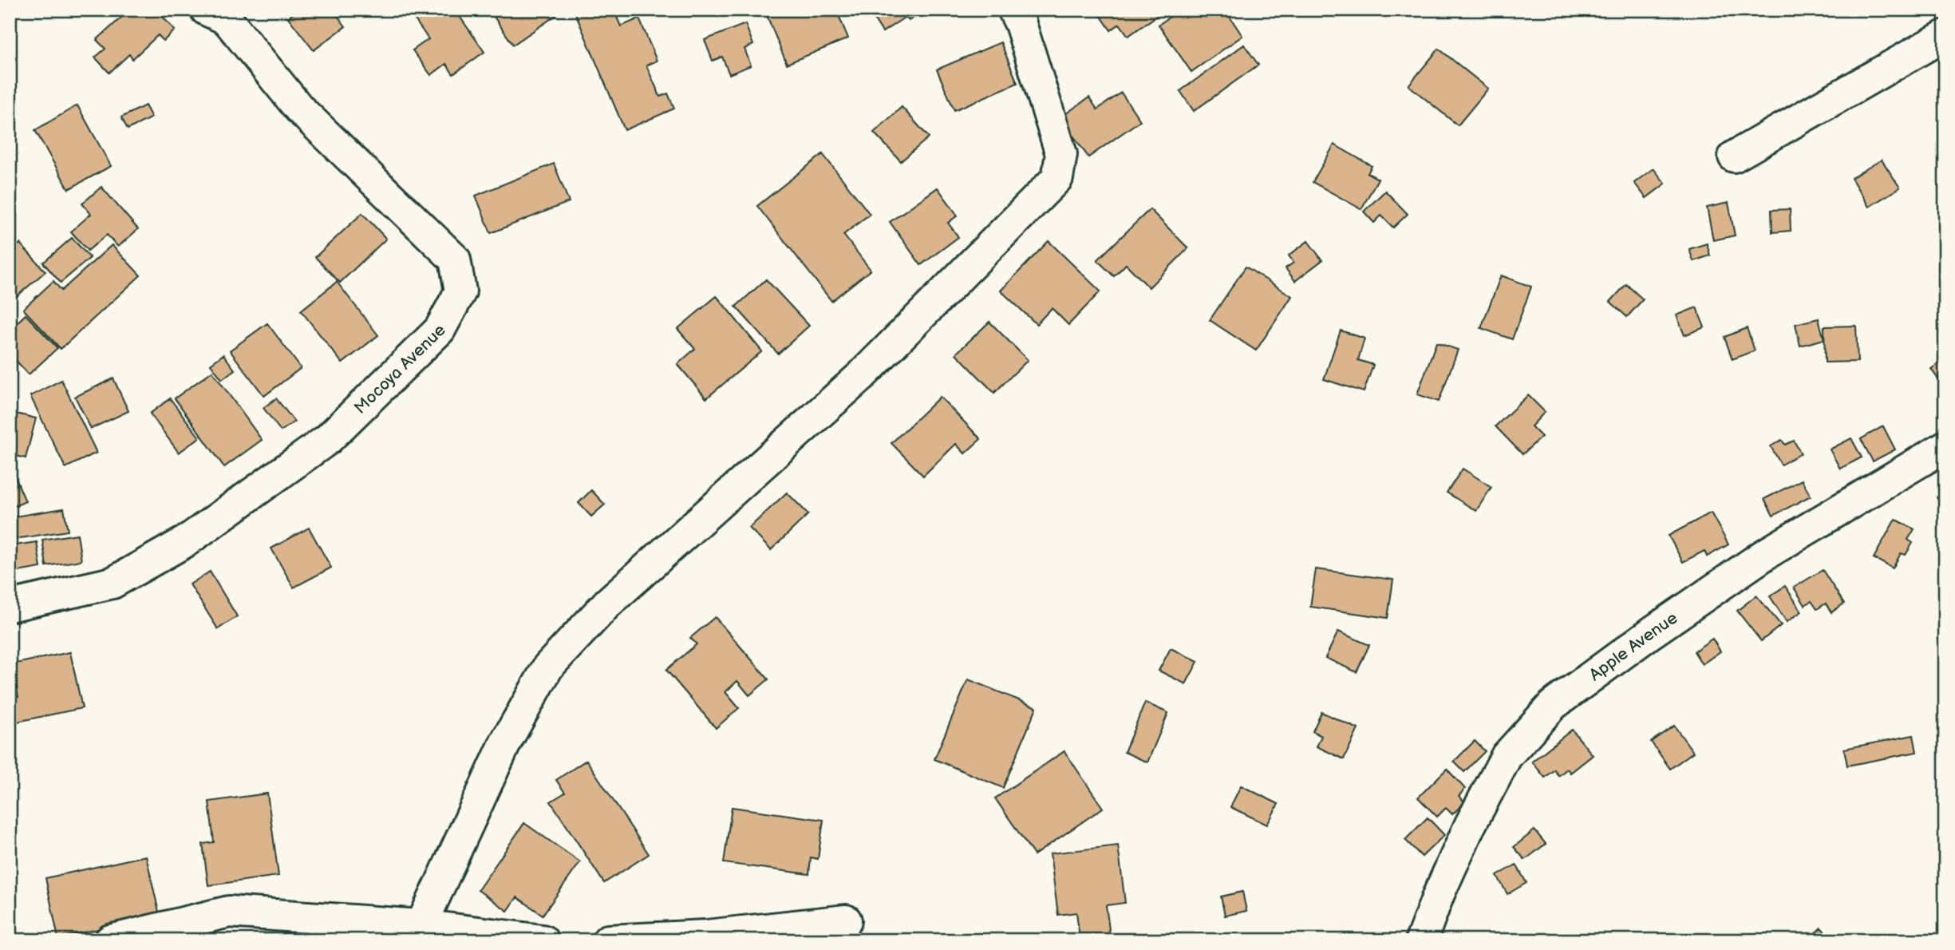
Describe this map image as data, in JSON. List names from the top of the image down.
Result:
{
  "streets": {
    "street": ["Mocoya Avenue", "Apple Avenue"]
  }
}
